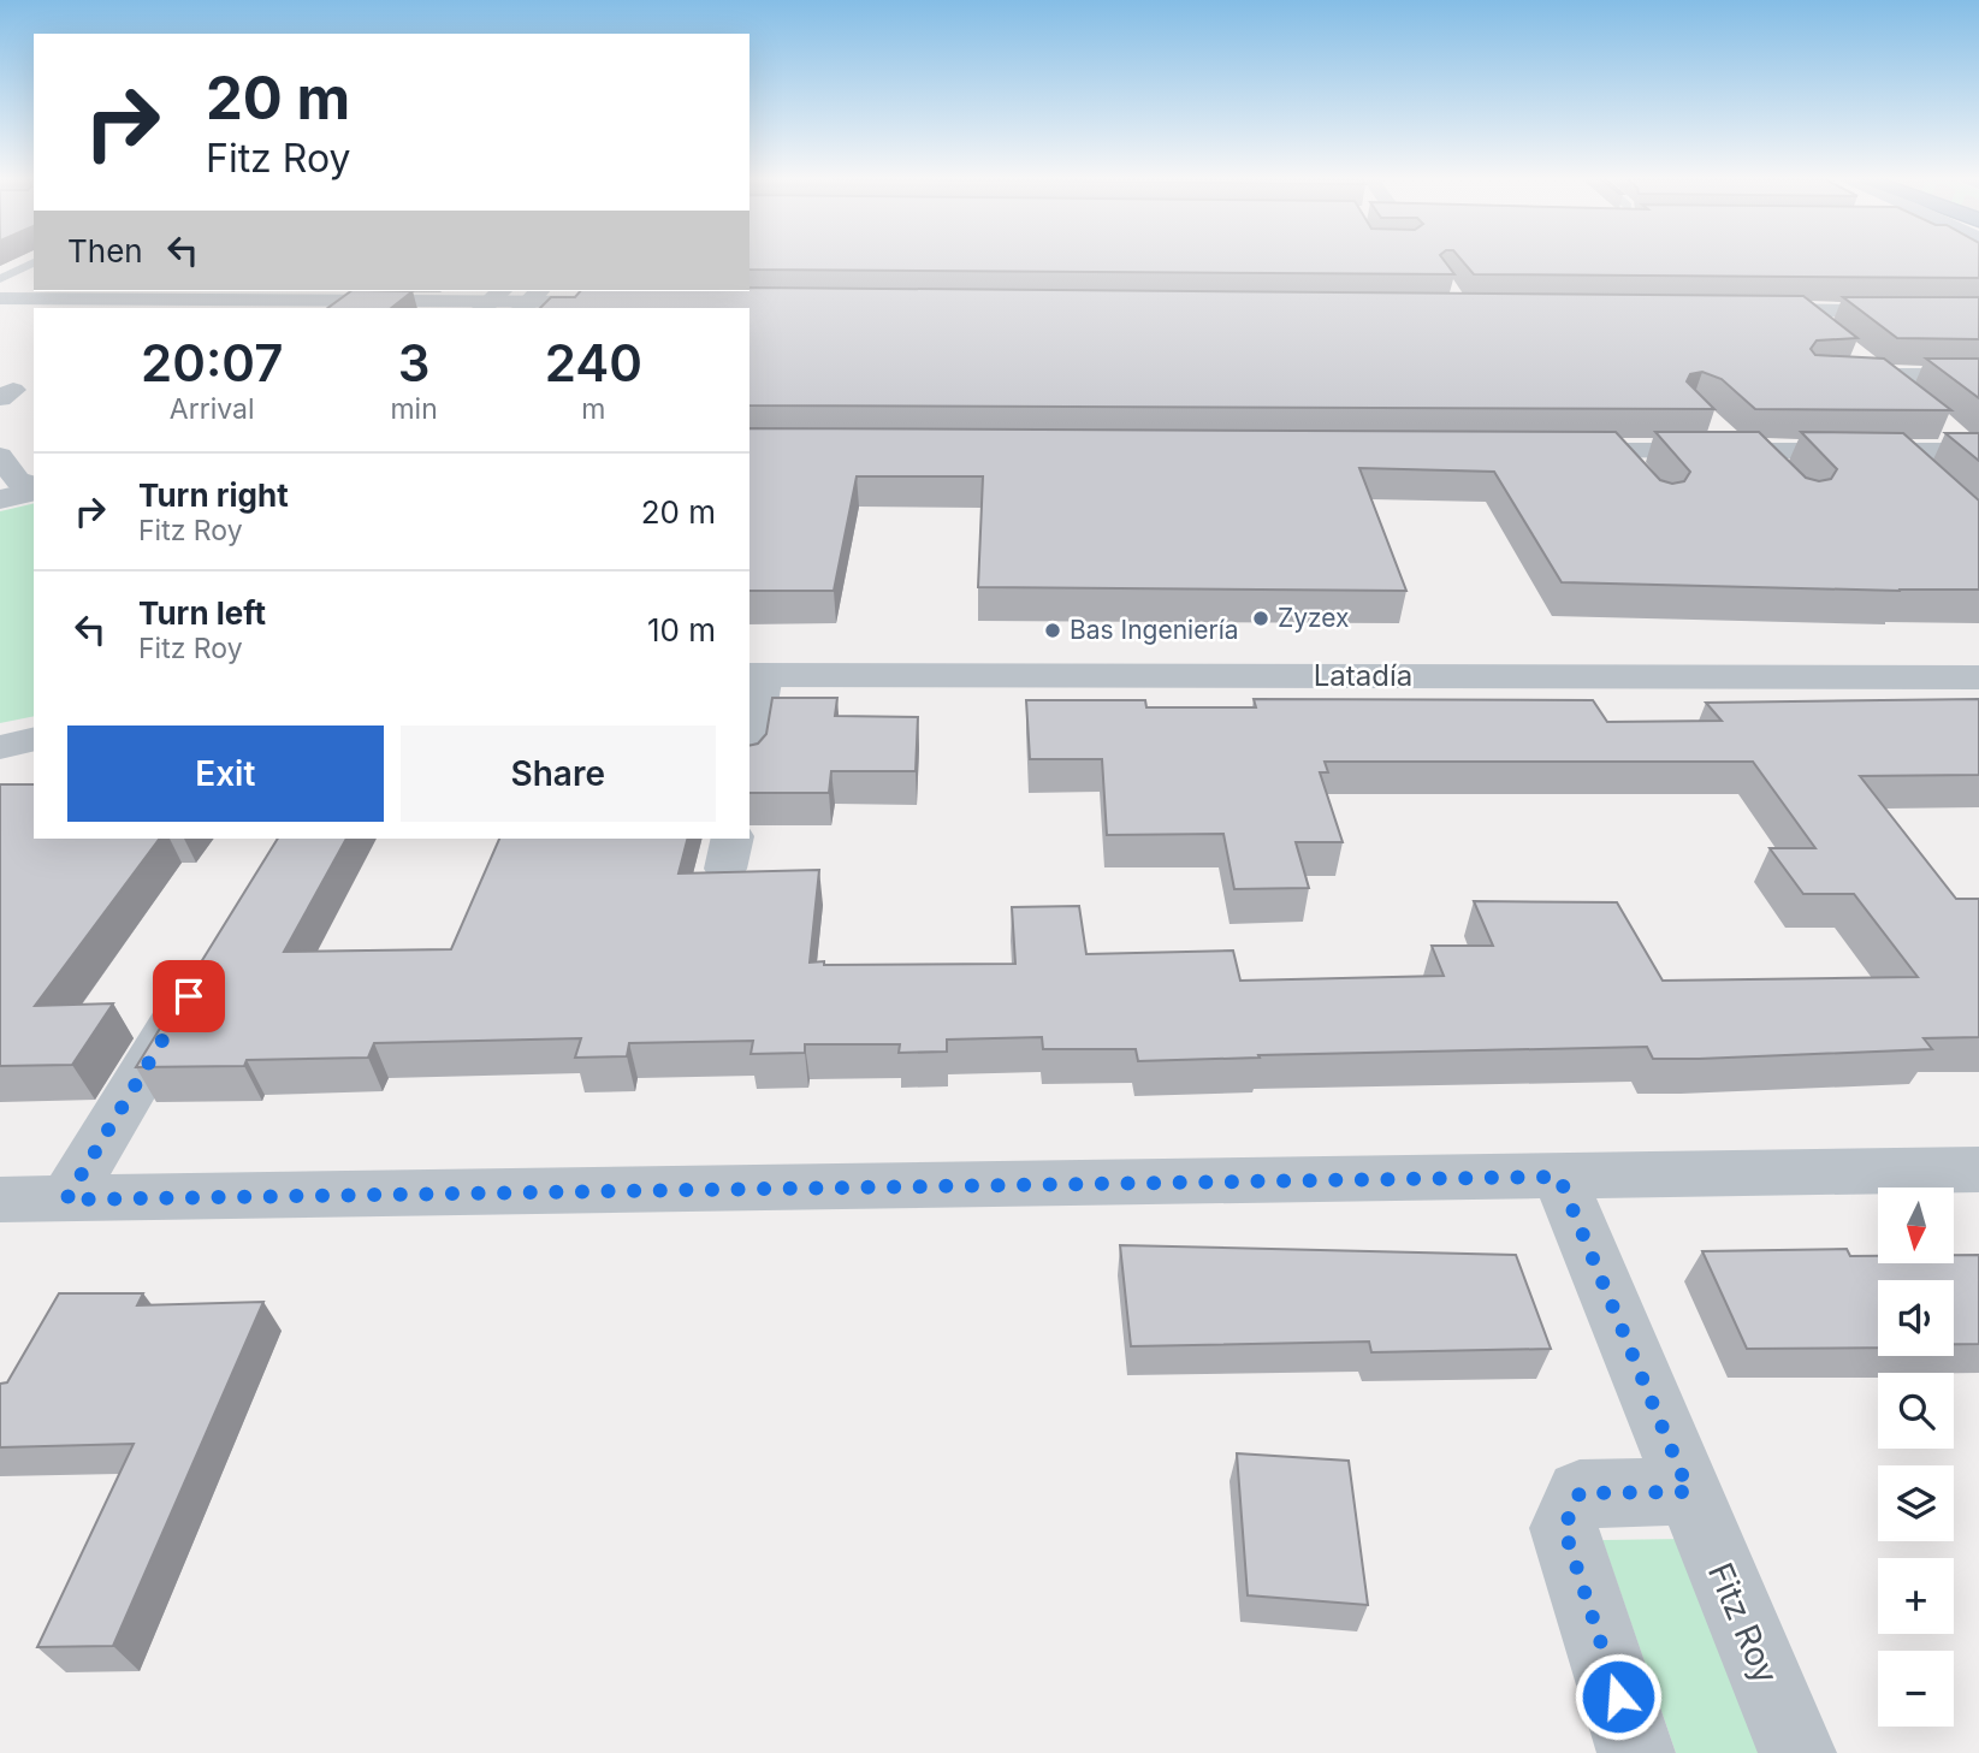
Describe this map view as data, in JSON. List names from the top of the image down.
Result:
{
  "streets": {
    "street": ["Latadía", "Fitz Roy"]
  },
  "places": ["Zyzex", "Bas Ingeniería"],
  "north": "bottom",
  "page": {
    "turn": ["20 m", "Fitz Roy"],
    "then": "Then",
    "eta": [
      "20:07",
      "Arrival",
      "3",
      "min",
      "240",
      "m"
    ],
    "list": [
      {
        "name": "Turn right",
        "note": "Fitz Roy",
        "value": "20 m"
      },
      {
        "name": "Turn left",
        "note": "Fitz Roy",
        "value": "10 m"
      }
    ],
    "buttons": ["Exit", "Share"],
    "map_buttons": ["+", "−"]
  }
}
